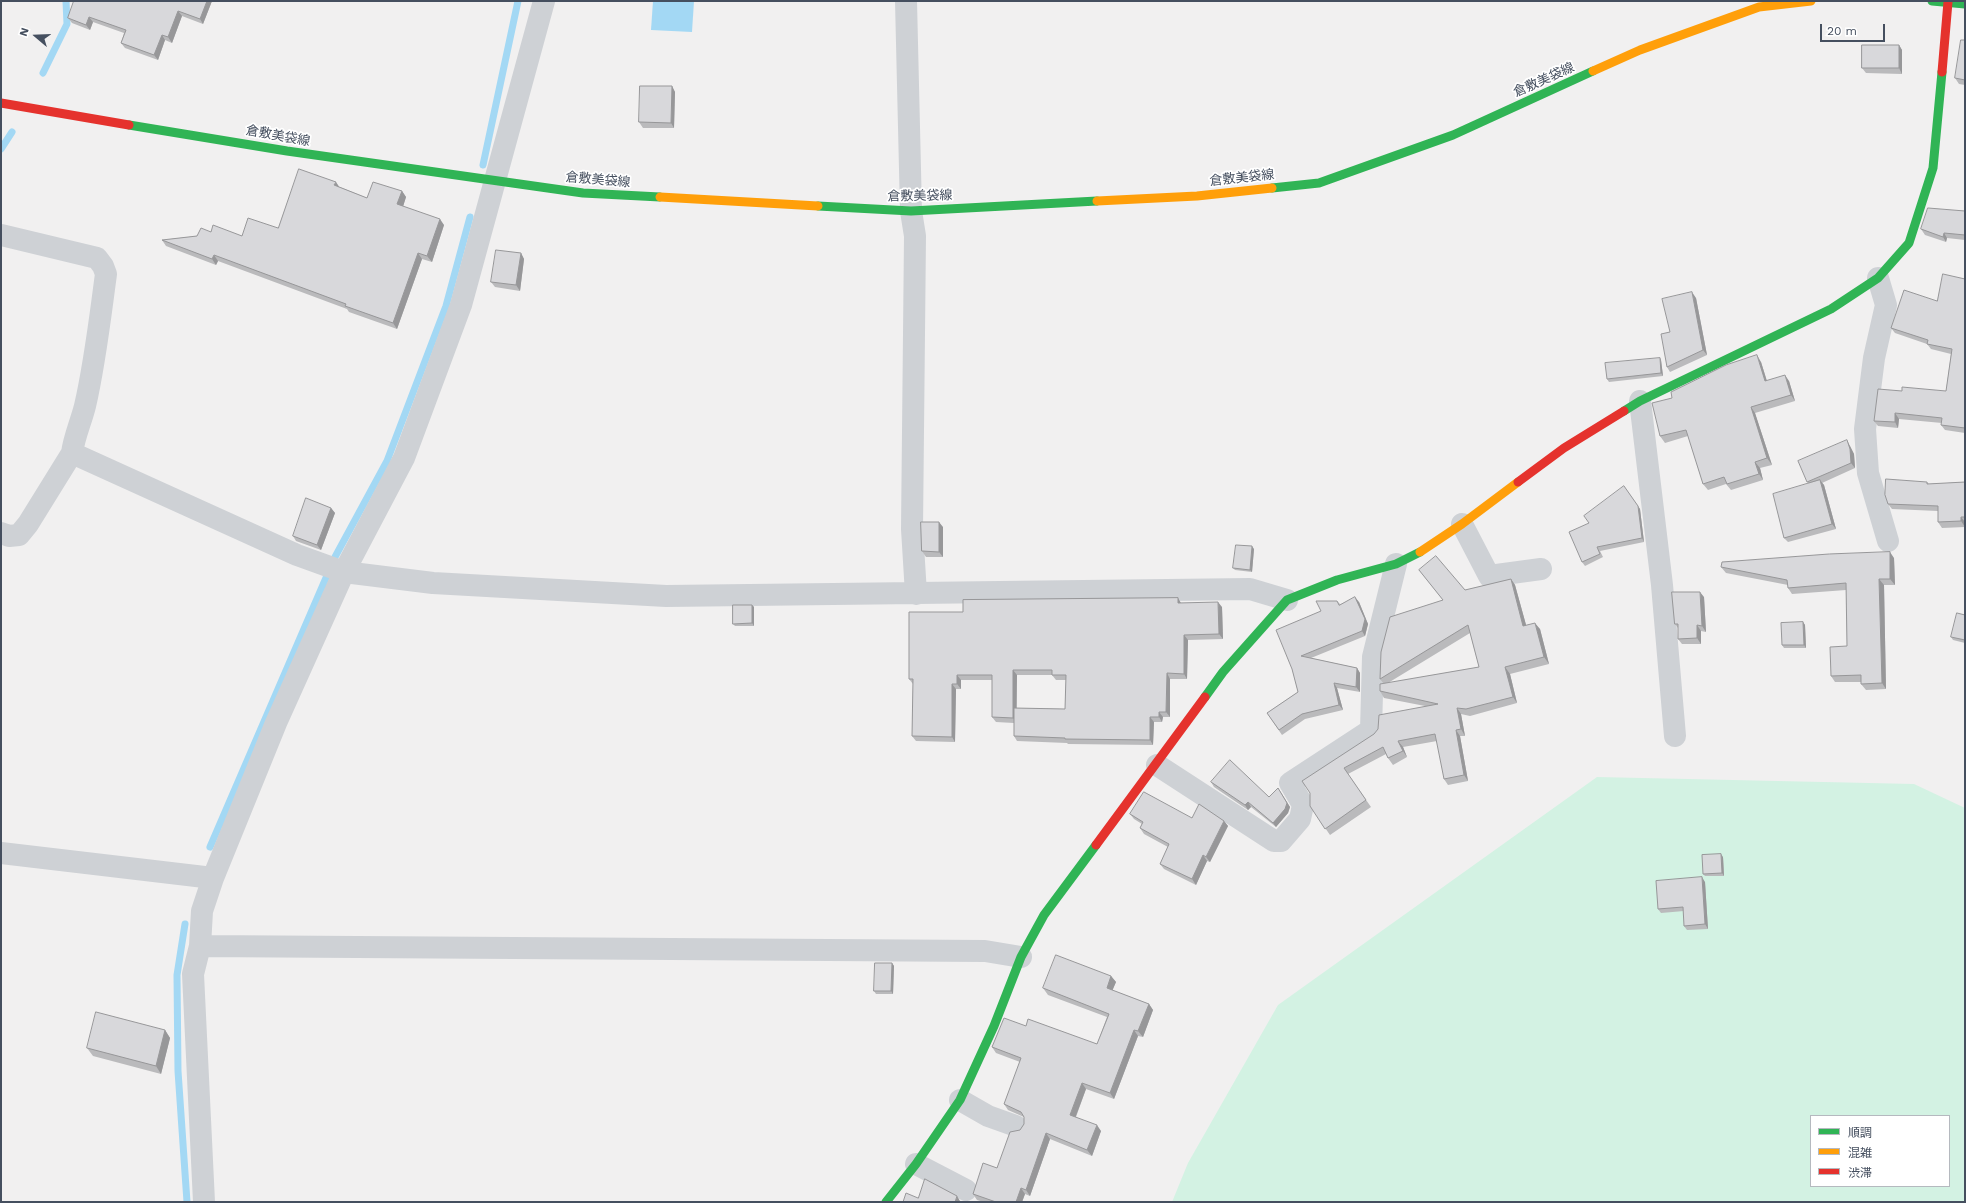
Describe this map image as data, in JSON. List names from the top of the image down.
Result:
{
  "streets": {
    "main road": ["倉敷美袋線"]
  },
  "legend": ["順調", "混雑", "渋滞"],
  "scale_bar": "20 m",
  "north": "left"
}
